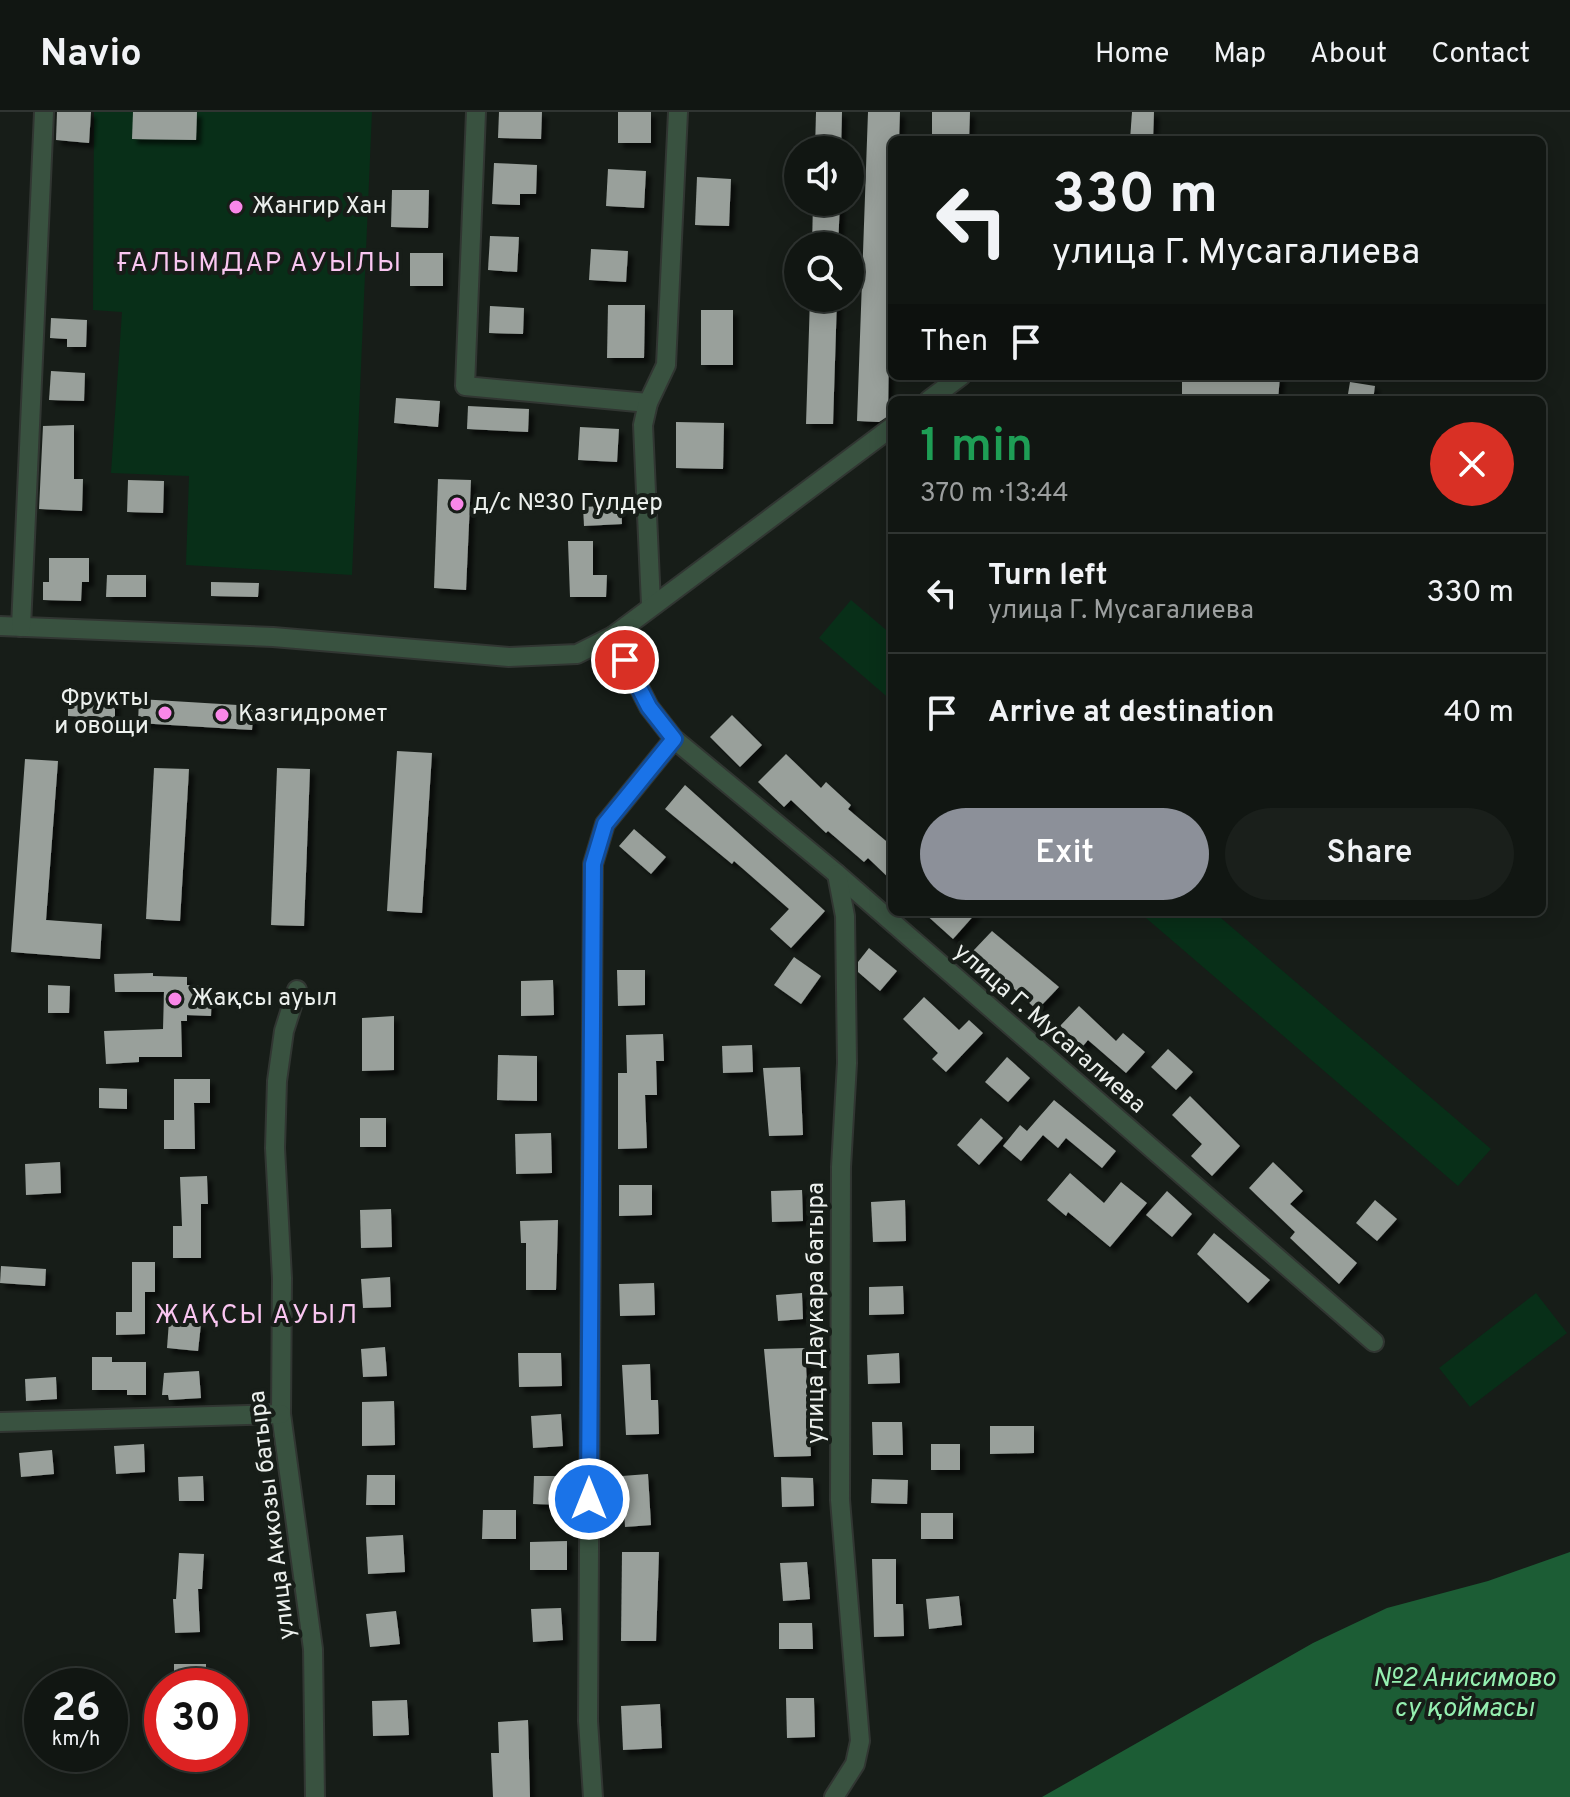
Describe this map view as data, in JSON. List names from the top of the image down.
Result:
{
  "streets": {
    "street": ["улица Г. Мусагалиева", "улица Даукара батыра", "улица Аккозы батыра"]
  },
  "crossings": [
    ["улица Г. Мусагалиева", "улица Даукара батыра"]
  ],
  "districts": ["ҒАЛЫМДАР АУЫЛЫ", "ЖАҚСЫ АУЫЛ"],
  "water": ["№2 Анисимово су қоймасы"],
  "places": [
    "Жангир Хан",
    "д/с №30 Гулдер",
    "Фрукты и овощи",
    "Казгидромет",
    "Жақсы ауыл"
  ],
  "page": {
    "header": "Navio",
    "nav": [
      "Home",
      "Map",
      "About",
      "Contact"
    ],
    "turn": ["330 m", "улица Г. Мусагалиева"],
    "then": "Then",
    "heading": ["1 min", "370 m · 13:44"],
    "list": [
      {
        "name": "Turn left",
        "note": "улица Г. Мусагалиева",
        "value": "330 m"
      },
      {
        "name": "Arrive at destination",
        "value": "40 m"
      }
    ],
    "buttons": ["Exit", "Share"],
    "speed": "26 km/h",
    "limit": "30"
  }
}
